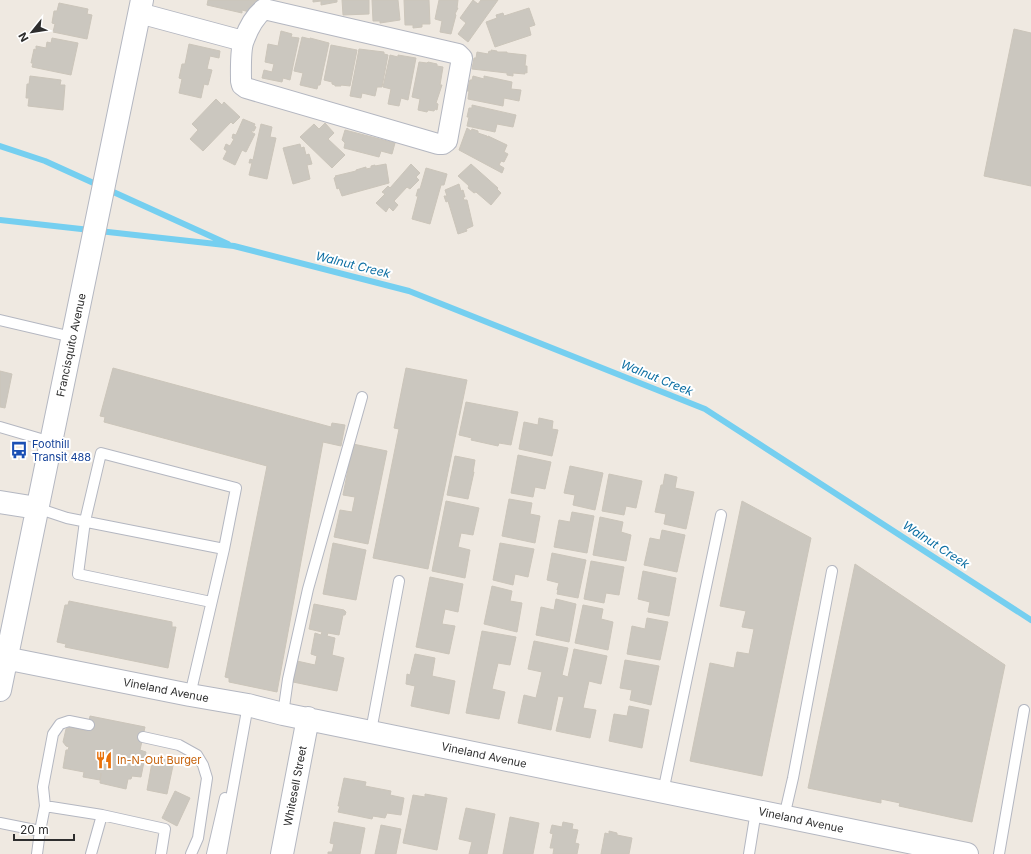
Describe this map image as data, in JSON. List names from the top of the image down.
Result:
{
  "streets": {
    "street": ["Francisquito Avenue", "Vineland Avenue", "Whitesell Street"]
  },
  "crossings": [
    ["Francisquito Avenue", "Vineland Avenue"],
    ["Vineland Avenue", "Whitesell Street"]
  ],
  "water": ["Walnut Creek"],
  "places": {
    "bus stop": ["Foothill Transit 488"],
    "restaurant": ["In-N-Out Burger"]
  },
  "scale_bar": "20 m",
  "north": "bottom left"
}
